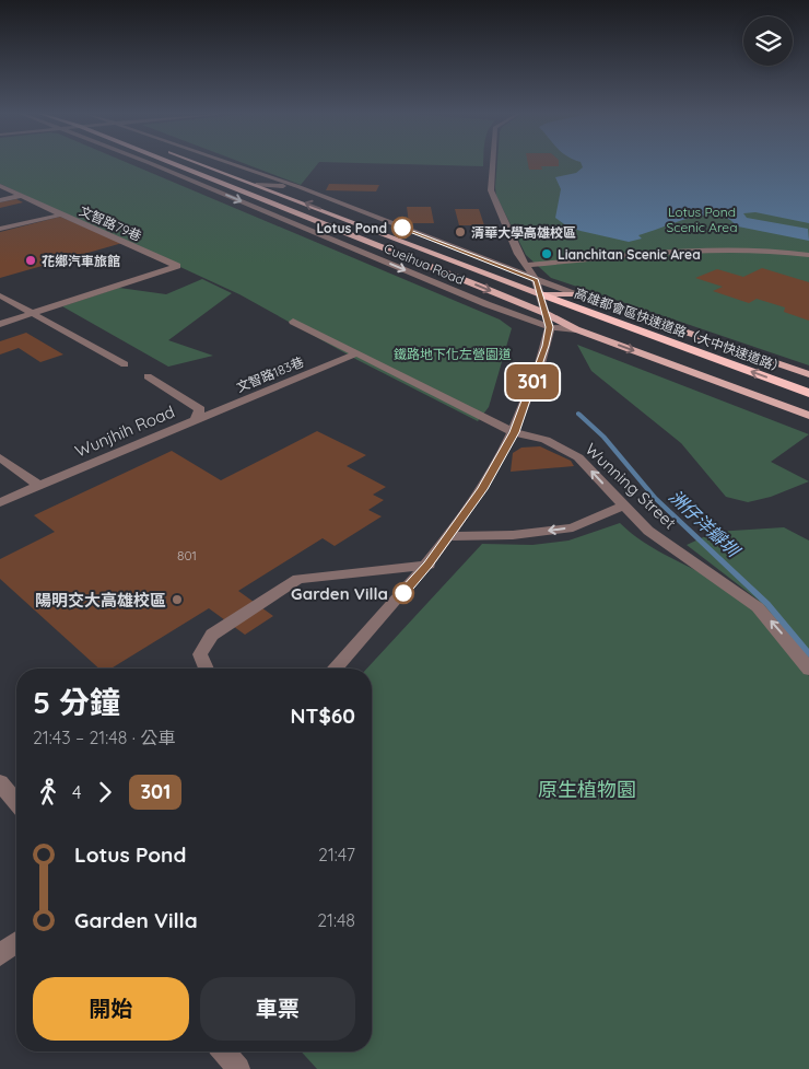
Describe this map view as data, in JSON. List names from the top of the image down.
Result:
{
  "streets": {
    "highway": ["高雄都會區快速道路（大中快速道路）"],
    "main road": ["Cueihua Road"],
    "street": [
      "文智路79巷",
      "文智路183巷",
      "Wunjhih Road",
      "Wunning Street"
    ]
  },
  "crossings": [
    ["Cueihua Road", "高雄都會區快速道路（大中快速道路）"],
    ["文智路183巷", "Wunjhih Road"],
    ["文智路183巷", "Wunning Street"]
  ],
  "one_way": ["高雄都會區快速道路（大中快速道路）", "Wunning Street"],
  "water": ["洲仔洋瓣圳"],
  "parks": ["Lotus Pond Scenic Area", "鐵路地下化左營園道", "原生植物園"],
  "places": [
    "Lotus Pond",
    "清華大學高雄校區",
    "Lianchitan Scenic Area",
    "花鄉汽車旅館",
    "Garden Villa",
    "陽明交大高雄校區"
  ],
  "lines": ["bus line 301"],
  "house_numbers": ["801"],
  "page": {
    "on_map": "301",
    "heading": ["5 分鐘", "21:43 – 21:48 · 公車", "NT$60"],
    "legs": ["4", "301"],
    "list": [
      {
        "name": "Lotus Pond",
        "value": "21:47"
      },
      {
        "name": "Garden Villa",
        "value": "21:48"
      }
    ],
    "buttons": ["開始", "車票"]
  }
}
